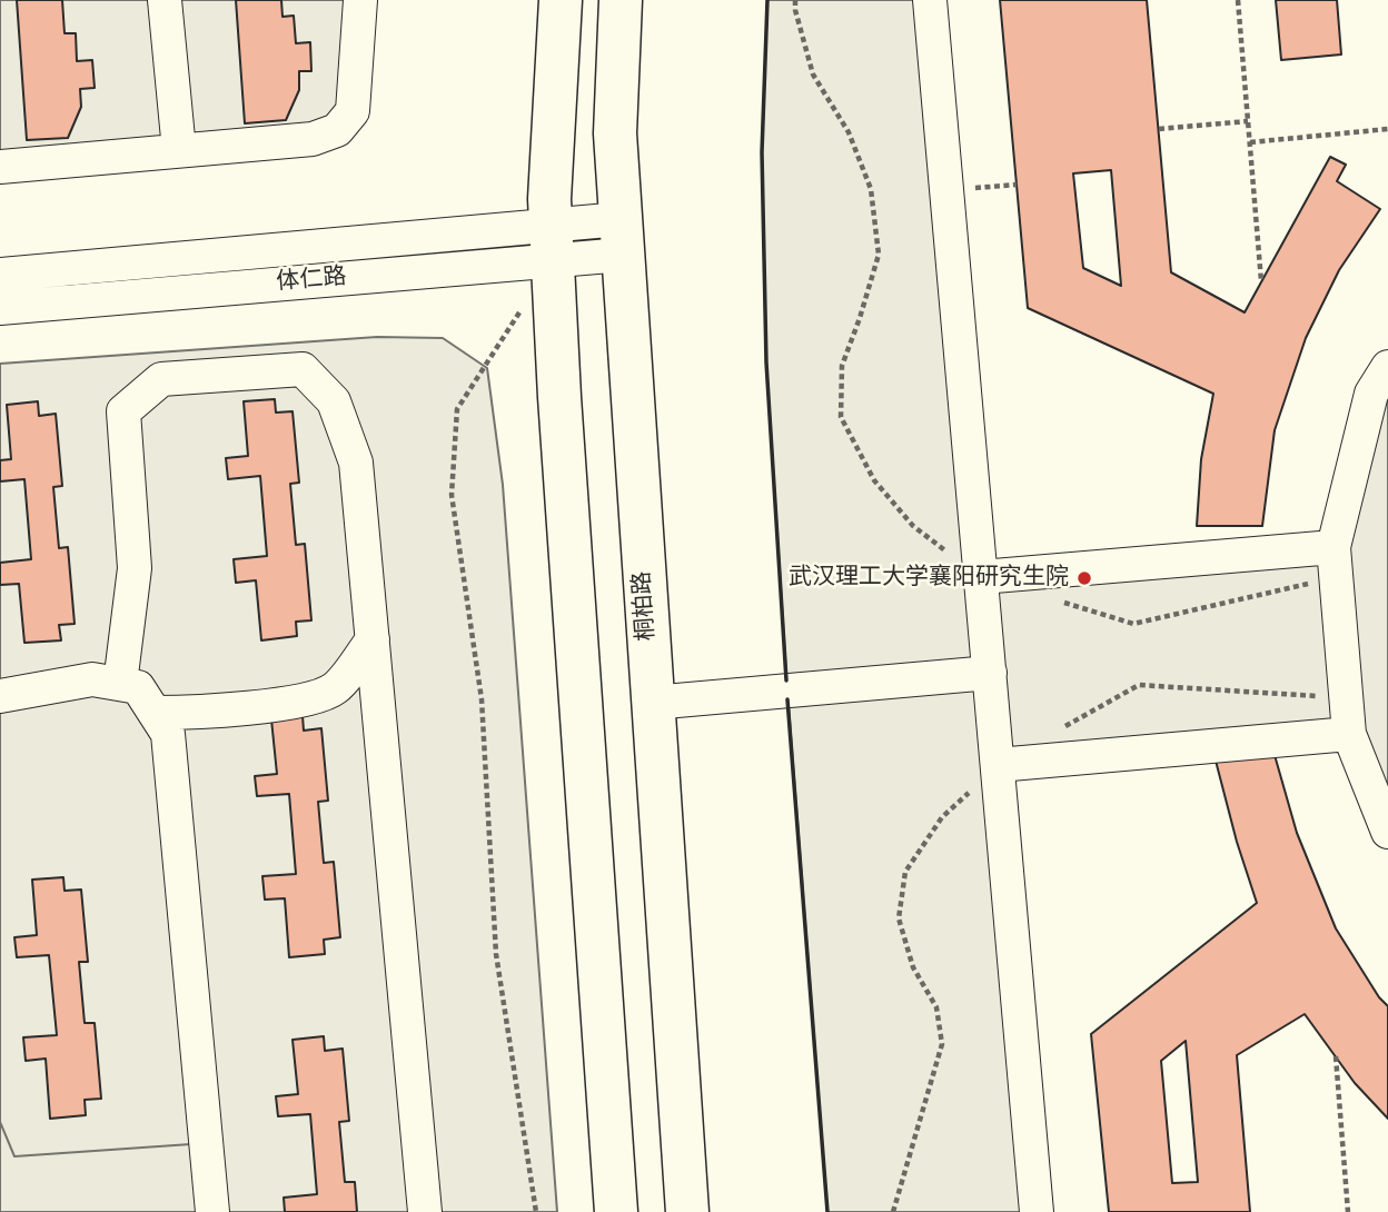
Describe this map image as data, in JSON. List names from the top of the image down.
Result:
{
  "streets": {
    "main road": ["桐柏路"],
    "street": ["体仁路"]
  },
  "crossings": [
    ["体仁路", "桐柏路"]
  ],
  "places": ["武汉理工大学襄阳研究生院"]
}
